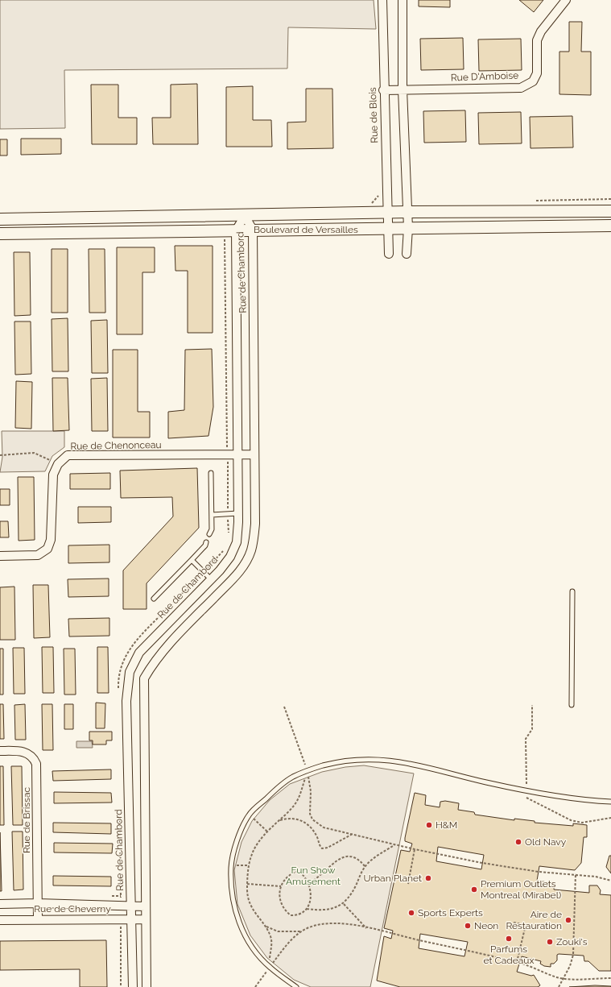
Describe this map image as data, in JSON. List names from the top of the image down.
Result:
{
  "streets": {
    "street": [
      "Rue D'Amboise",
      "Rue de Blois",
      "Boulevard de Versailles",
      "Rue de Chambord",
      "Rue de Chenonceau",
      "Rue de Brissac",
      "Rue de Cheverny"
    ]
  },
  "crossings": [
    ["Rue D'Amboise", "Rue de Blois"],
    ["Rue de Blois", "Boulevard de Versailles"],
    ["Boulevard de Versailles", "Rue de Chambord"],
    ["Rue de Chambord", "Rue de Chenonceau"],
    ["Rue de Chambord", "Rue de Cheverny"],
    ["Rue de Brissac", "Rue de Cheverny"]
  ],
  "parks": ["Fun Show Amusement"],
  "places": [
    "H&M",
    "Old Navy",
    "Urban Planet",
    "Premium Outlets Montreal (Mirabel)",
    "Sports Experts",
    "Aire de Restauration",
    "Neon",
    "Parfums et Cadeaux",
    "Zouki's"
  ]
}
